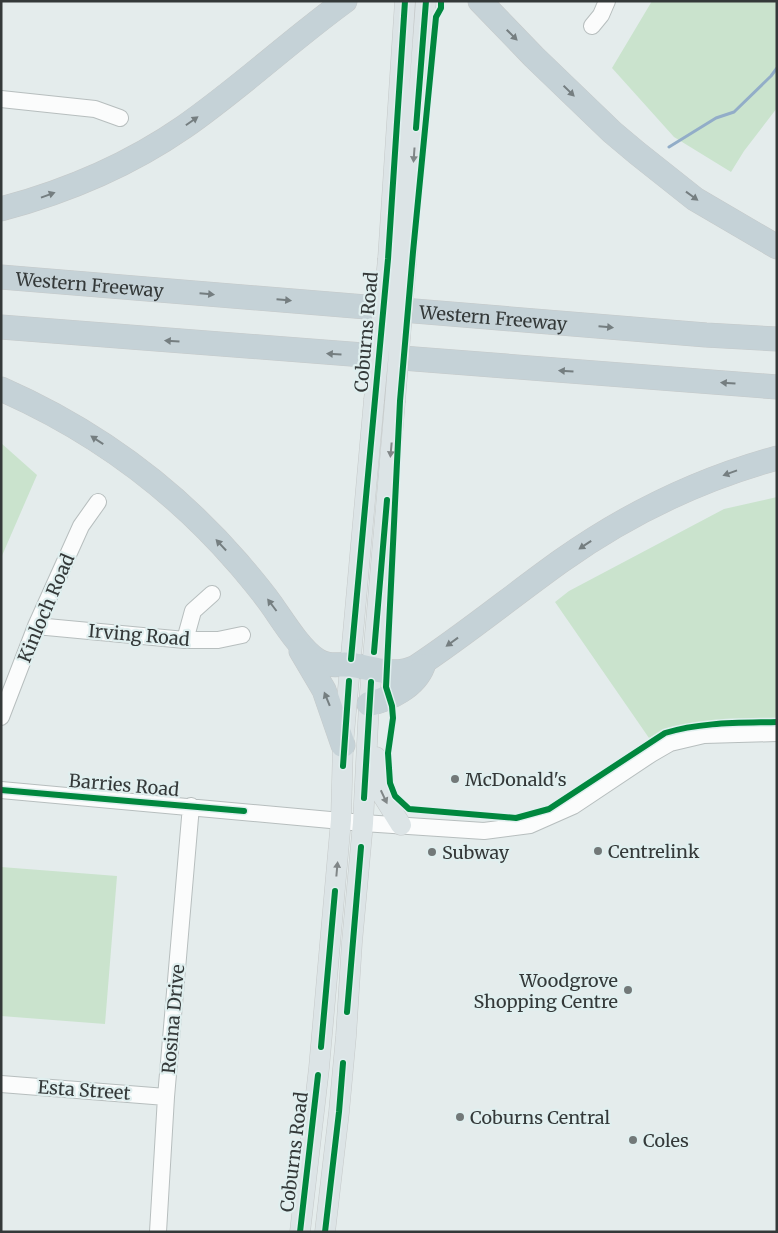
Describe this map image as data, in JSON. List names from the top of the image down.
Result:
{
  "streets": {
    "highway": ["Western Freeway"],
    "main road": ["Coburns Road"],
    "street": [
      "Kinloch Road",
      "Irving Road",
      "Barries Road",
      "Rosina Drive",
      "Esta Street"
    ]
  },
  "crossings": [
    ["Coburns Road", "Barries Road"],
    ["Kinloch Road", "Irving Road"],
    ["Barries Road", "Rosina Drive"],
    ["Rosina Drive", "Esta Street"]
  ],
  "places": [
    "McDonald's",
    "Centrelink",
    "Subway",
    "Woodgrove Shopping Centre",
    "Coburns Central",
    "Coles"
  ]
}
